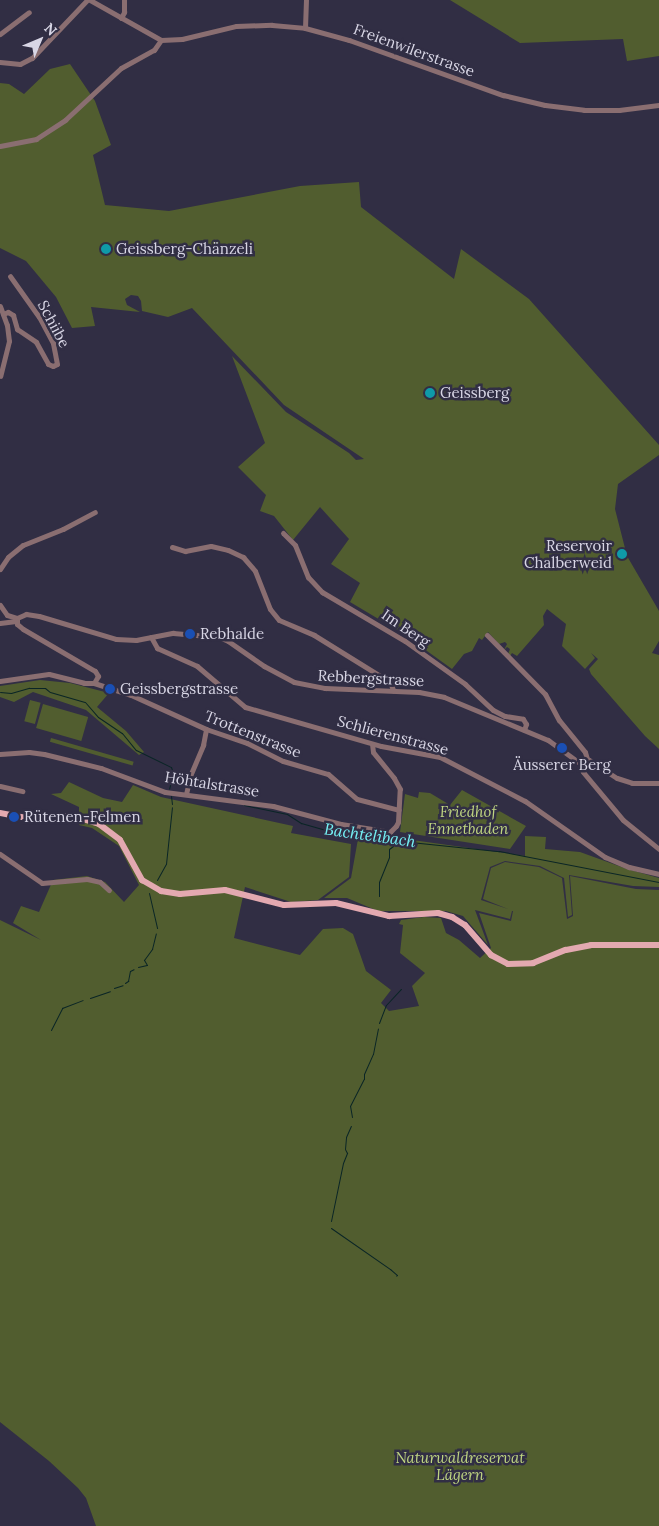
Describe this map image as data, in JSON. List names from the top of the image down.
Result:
{
  "streets": {
    "street": [
      "Freienwilerstrasse",
      "Schiibe",
      "Im Berg",
      "Rebbergstrasse",
      "Trottenstrasse",
      "Schlierenstrasse",
      "Höhtalstrasse"
    ]
  },
  "crossings": [
    ["Im Berg", "Rebbergstrasse"],
    ["Rebbergstrasse", "Schlierenstrasse"],
    ["Trottenstrasse", "Höhtalstrasse"]
  ],
  "water": ["Bachtelibach"],
  "parks": ["Friedhof Ennetbaden", "Naturwaldreservat Lägern"],
  "places": [
    "Geissberg-Chänzeli",
    "Geissberg",
    "Reservoir Chalberweid",
    "Rebhalde",
    "Geissbergstrasse",
    "Äusserer Berg",
    "Rütenen-Felmen"
  ],
  "north": "top right"
}
